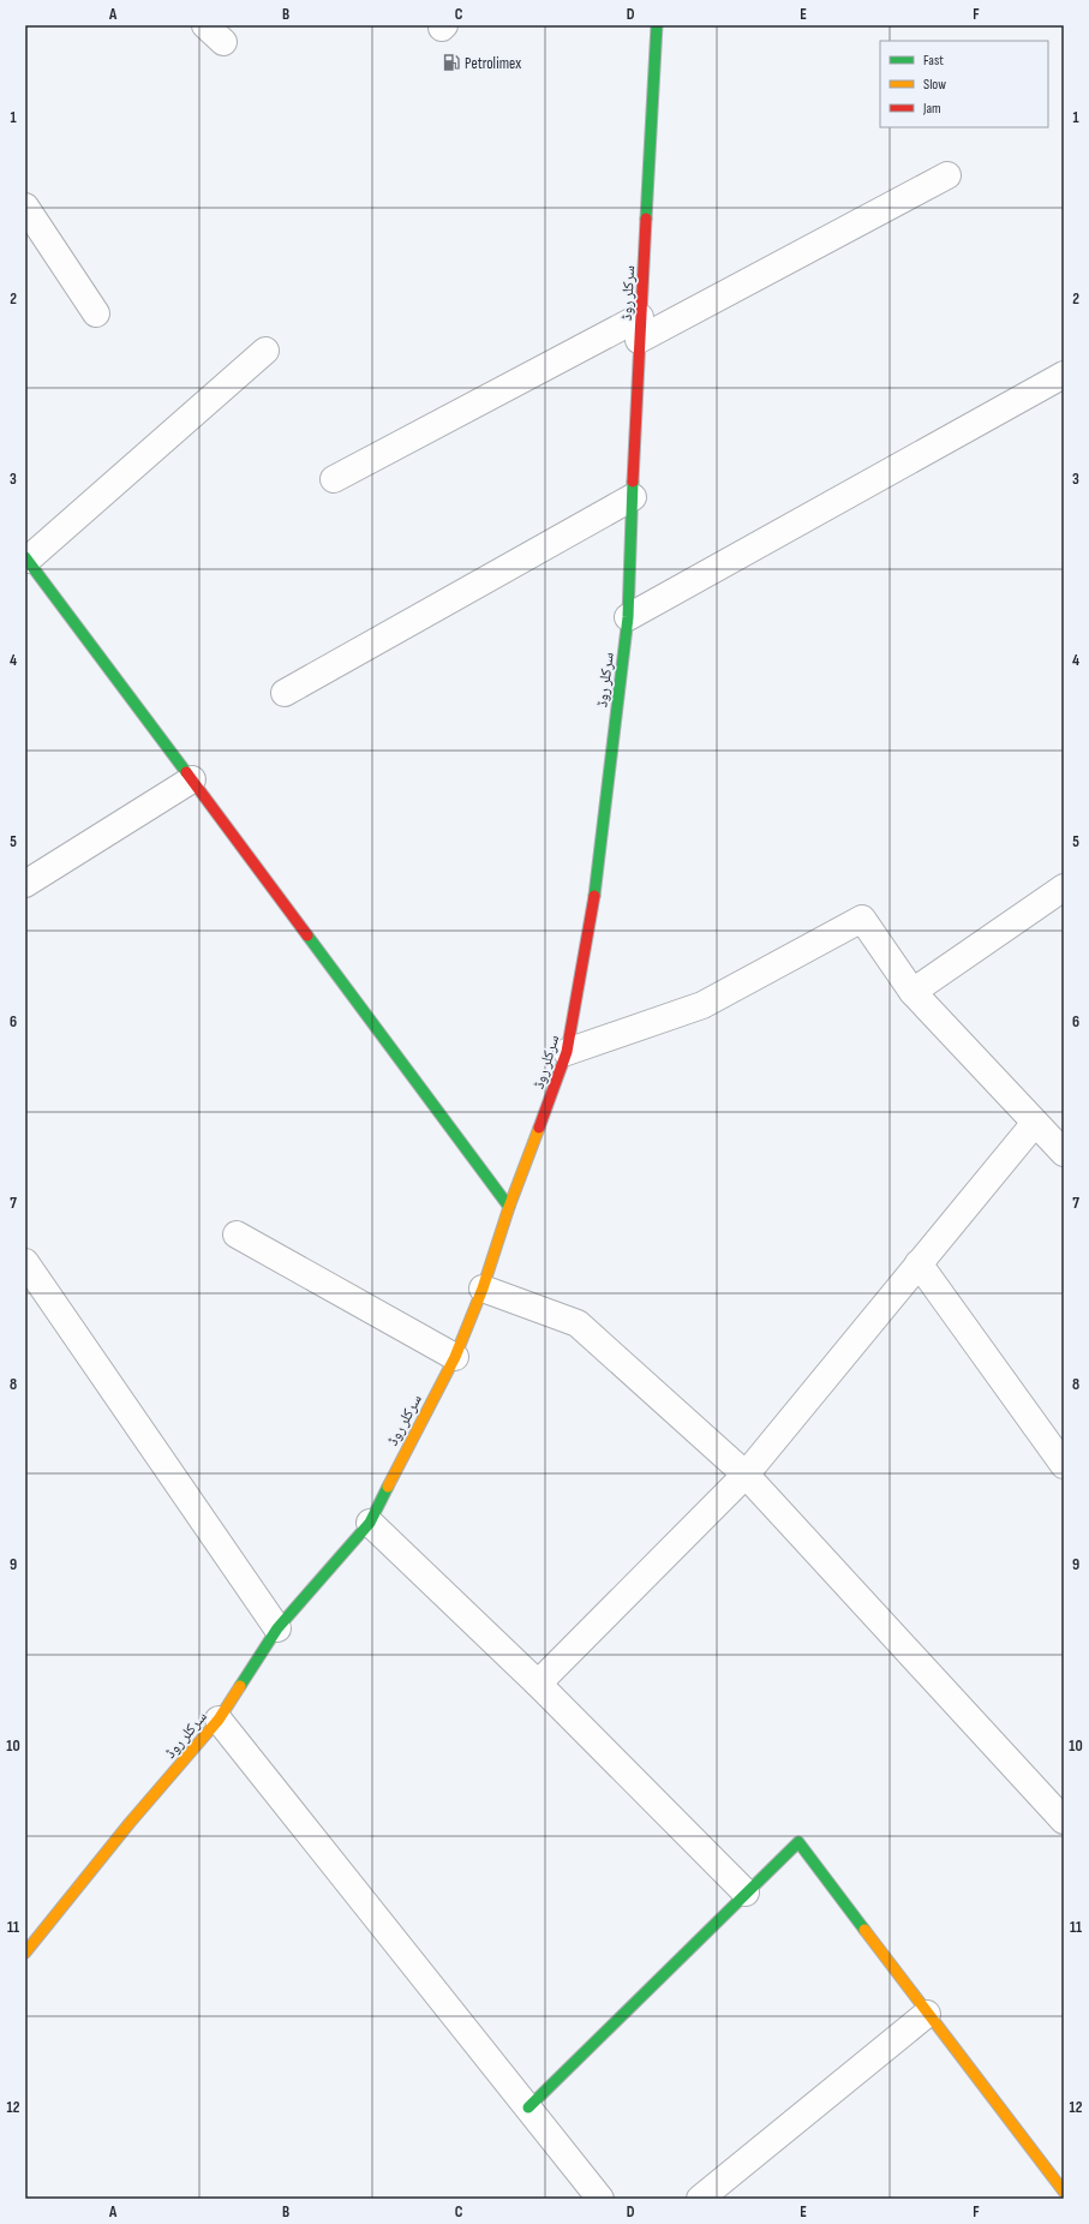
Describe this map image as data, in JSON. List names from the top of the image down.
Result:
{
  "streets": {
    "main road": ["سرکلر روڈ"]
  },
  "places": {
    "fuel station": ["Petrolimex"]
  },
  "legend": ["Fast", "Slow", "Jam"],
  "grid": {
    "columns": [
      "A",
      "B",
      "C",
      "D",
      "E",
      "F"
    ],
    "rows": [
      "1",
      "2",
      "3",
      "4",
      "5",
      "6",
      "7",
      "8",
      "9",
      "10",
      "11",
      "12"
    ]
  }
}
